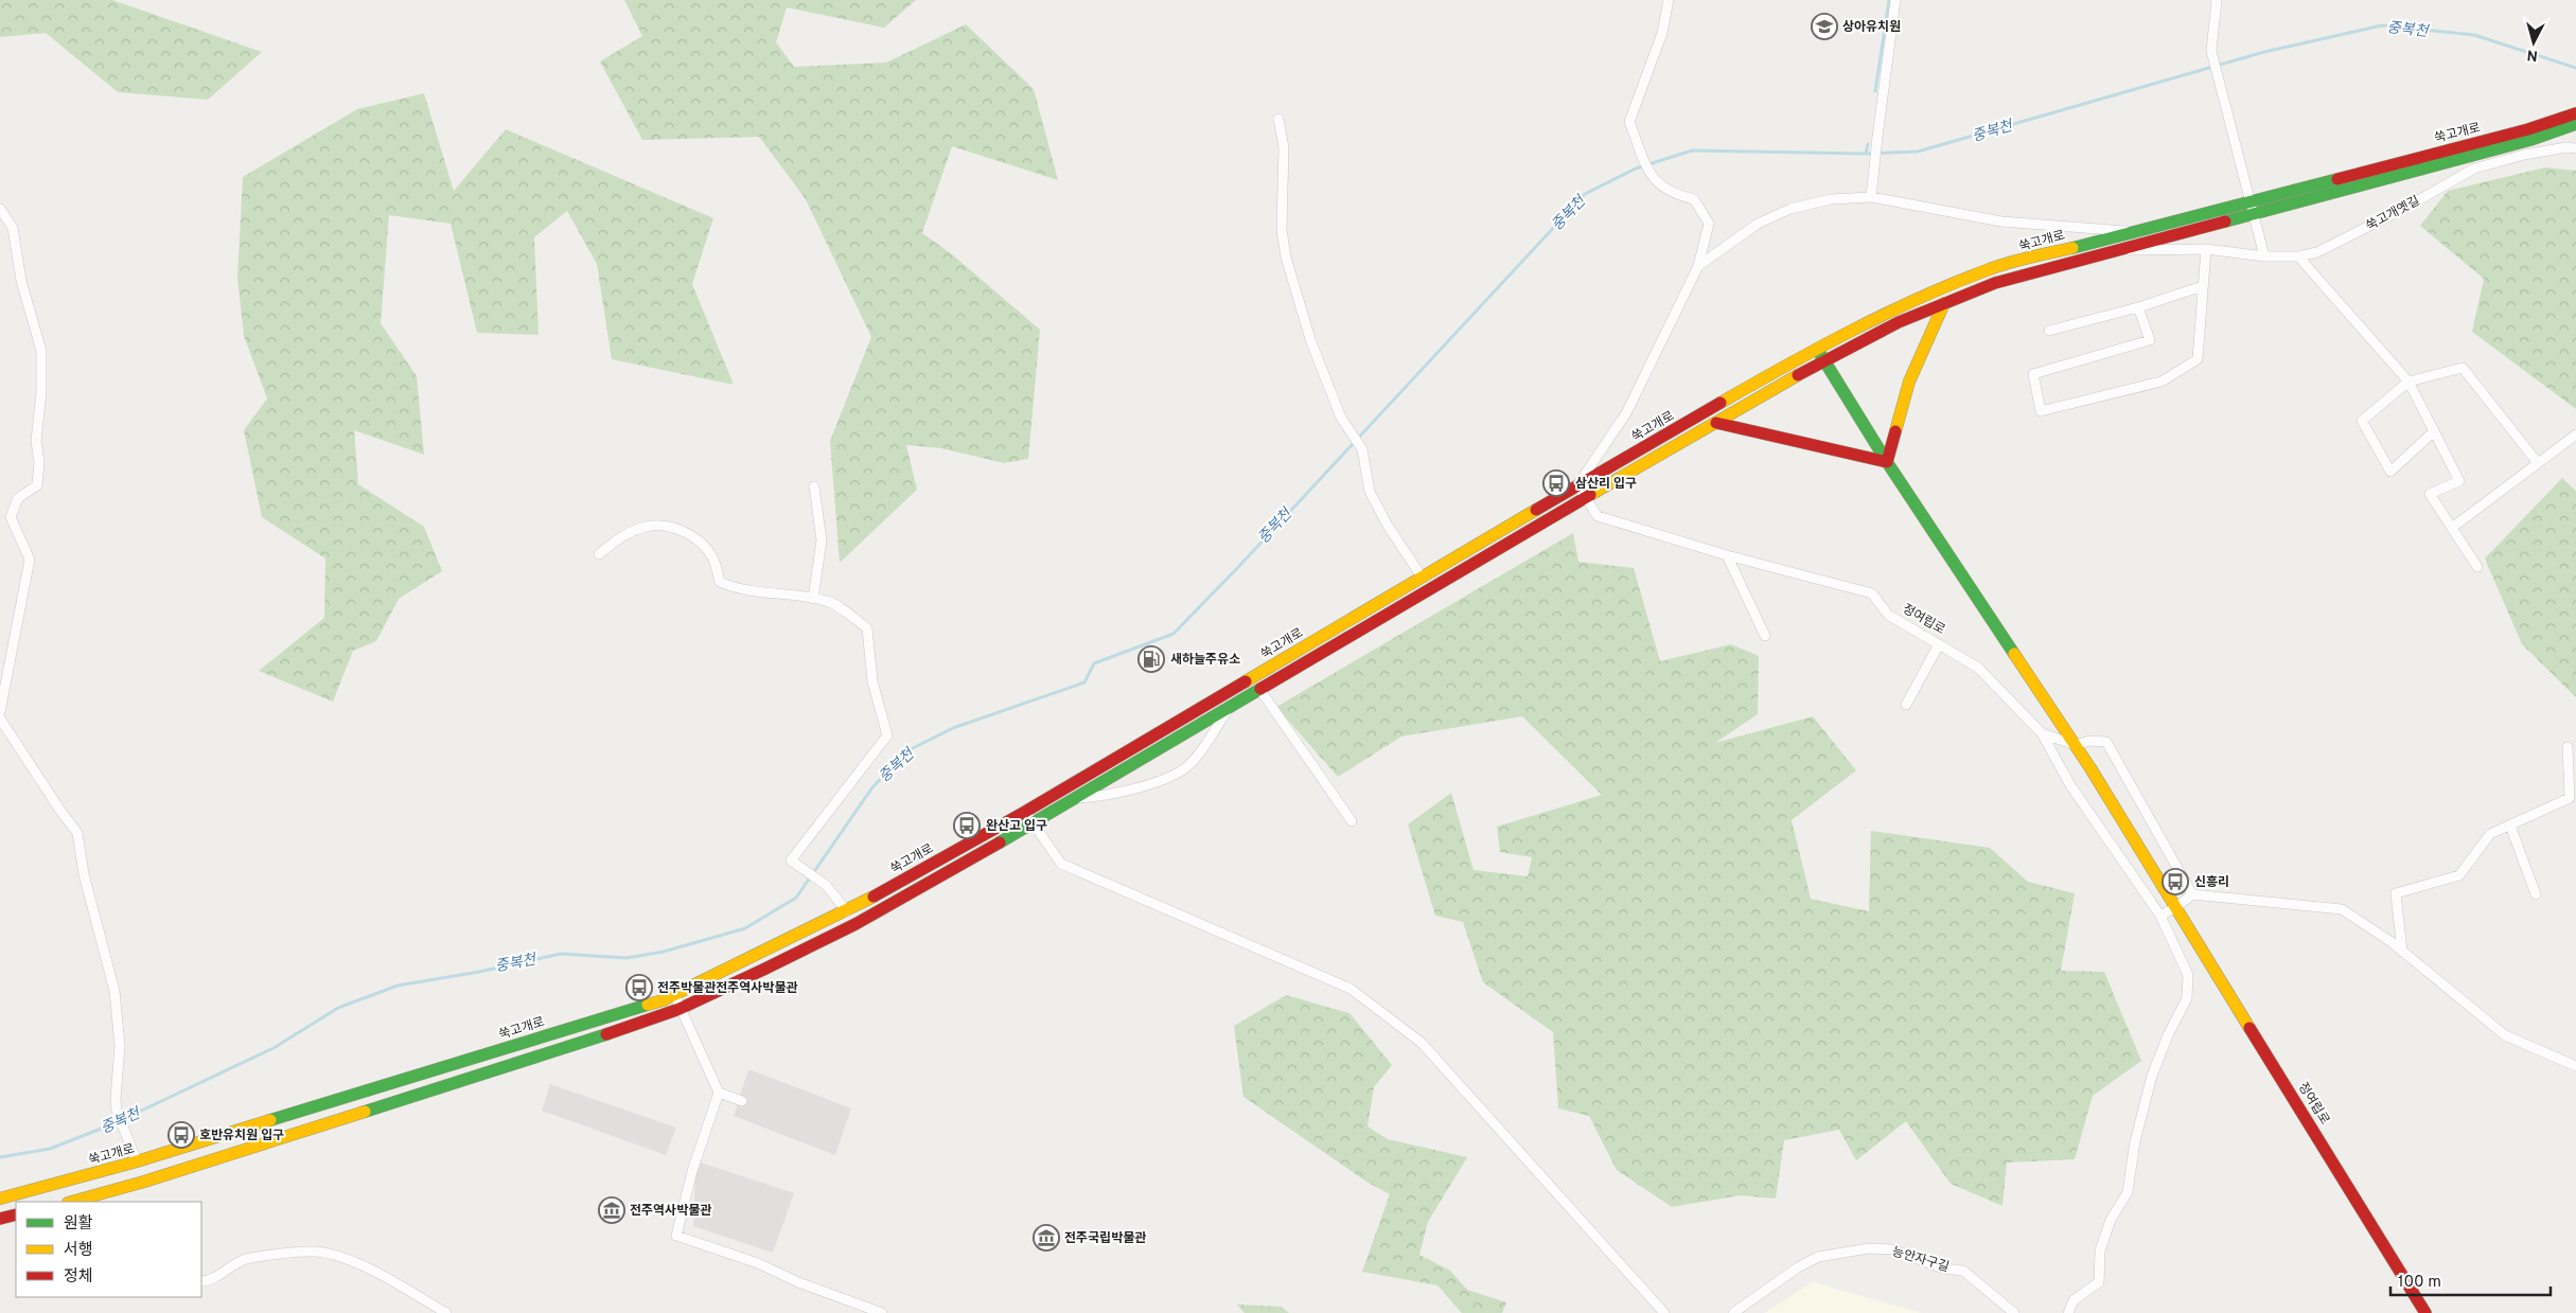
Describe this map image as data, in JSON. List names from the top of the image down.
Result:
{
  "streets": {
    "street": [
      "쑥고개로",
      "쑥고개옛길",
      "정여립로",
      "능안자구길"
    ]
  },
  "crossings": [
    ["쑥고개로", "쑥고개옛길"],
    ["쑥고개로", "정여립로"]
  ],
  "water": ["중복천"],
  "places": {
    "school or university": ["상아유치원"],
    "bus stop": [
      "삼산리 입구",
      "완산고 입구",
      "신흥리",
      "전주박물관전주역사박물관",
      "호반유치원 입구"
    ],
    "fuel station": ["새하늘주유소"],
    "museum": ["전주역사박물관", "전주국립박물관"]
  },
  "legend": ["원활", "서행", "정체"],
  "scale_bar": "100 m",
  "north": "bottom"
}
